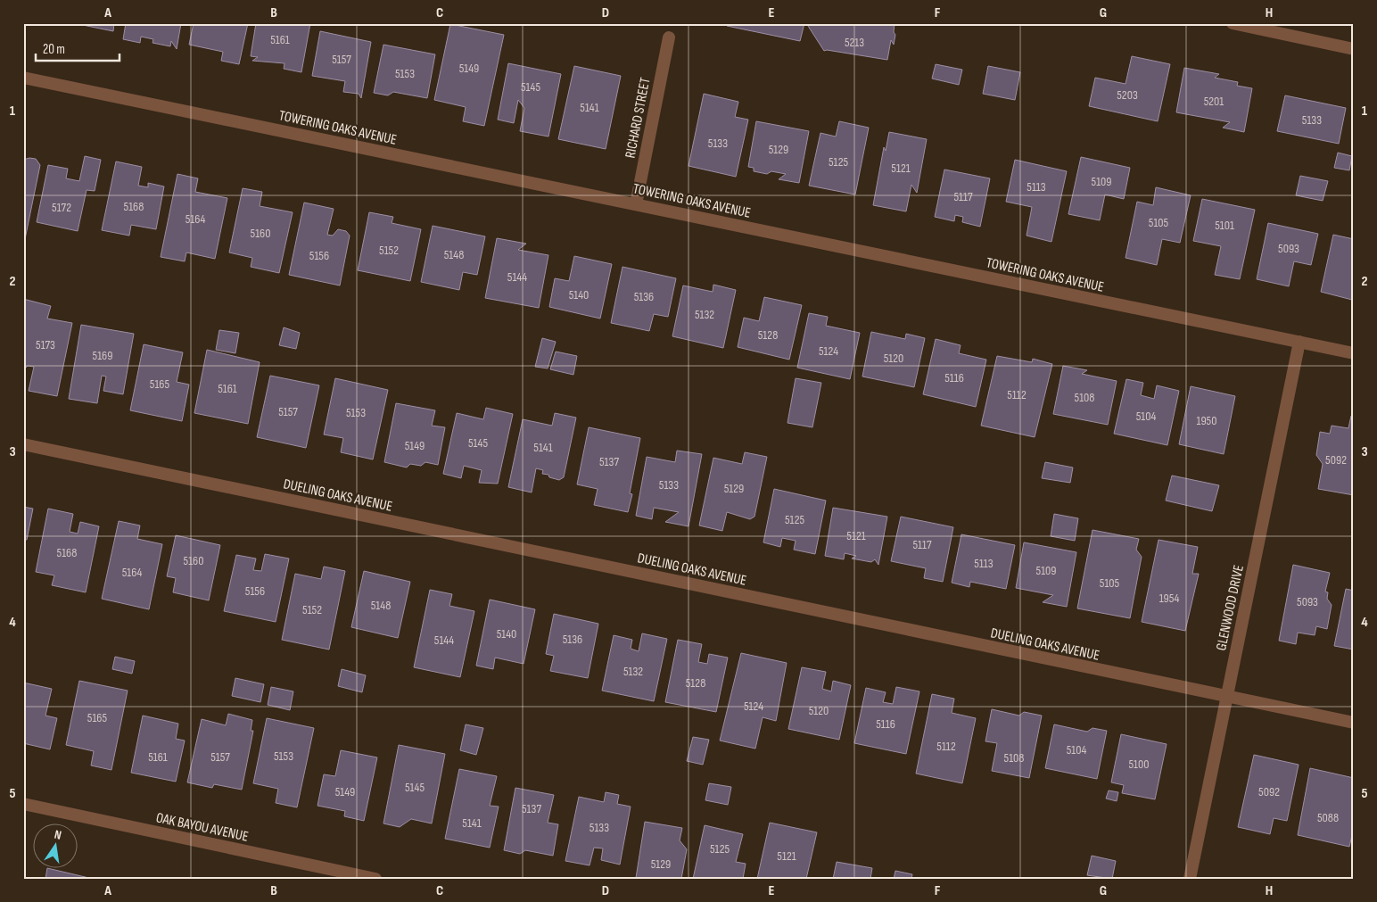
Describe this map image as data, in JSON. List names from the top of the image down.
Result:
{
  "streets": {
    "street": [
      "RICHARD STREET",
      "TOWERING OAKS AVENUE",
      "DUELING OAKS AVENUE",
      "GLENWOOD DRIVE",
      "OAK BAYOU AVENUE"
    ]
  },
  "crossings": [
    ["RICHARD STREET", "TOWERING OAKS AVENUE"],
    ["TOWERING OAKS AVENUE", "GLENWOOD DRIVE"],
    ["DUELING OAKS AVENUE", "GLENWOOD DRIVE"]
  ],
  "house_numbers": [
    "5161",
    "5213",
    "5157",
    "5149",
    "5153",
    "5145",
    "5203",
    "5201",
    "5141",
    "5133",
    "5133",
    "5129",
    "5125",
    "5121",
    "5109",
    "5113",
    "5117",
    "5168",
    "5172",
    "5164",
    "5105",
    "5101",
    "5160",
    "5093",
    "5152",
    "5148",
    "5156",
    "5144",
    "5140",
    "5136",
    "5132",
    "5128",
    "5173",
    "5124",
    "5169",
    "5120",
    "5116",
    "5165",
    "5161",
    "5112",
    "5108",
    "5157",
    "5153",
    "5104",
    "1950",
    "5145",
    "5149",
    "5141",
    "5092",
    "5137",
    "5133",
    "5129",
    "5125",
    "5121",
    "5117",
    "5168",
    "5160",
    "5113",
    "5109",
    "5164",
    "5105",
    "5156",
    "1954",
    "5093",
    "5148",
    "5152",
    "5140",
    "5136",
    "5144",
    "5132",
    "5128",
    "5124",
    "5120",
    "5165",
    "5116",
    "5112",
    "5104",
    "5153",
    "5161",
    "5157",
    "5108",
    "5100",
    "5145",
    "5149",
    "5092",
    "5137",
    "5088",
    "5141",
    "5133",
    "5125",
    "5121",
    "5129"
  ],
  "scale_bar": "20 m",
  "north": "top",
  "grid": {
    "columns": [
      "A",
      "B",
      "C",
      "D",
      "E",
      "F",
      "G",
      "H"
    ],
    "rows": [
      "1",
      "2",
      "3",
      "4",
      "5"
    ]
  }
}
